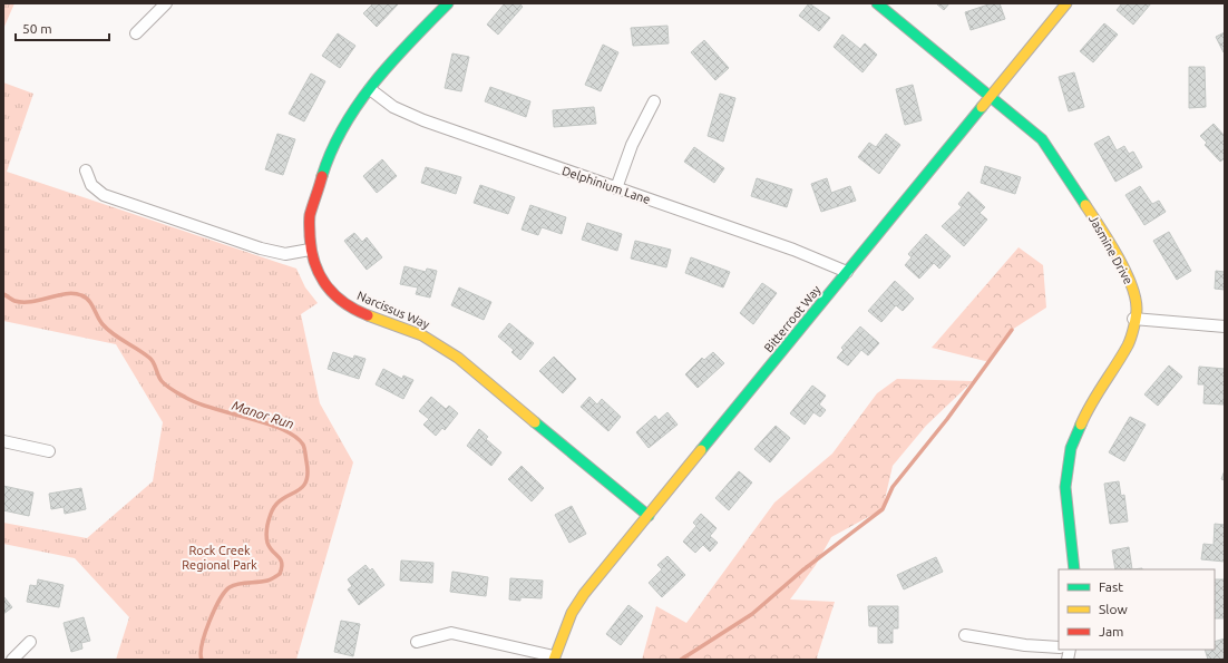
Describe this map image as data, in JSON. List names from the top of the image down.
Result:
{
  "streets": {
    "street": [
      "Delphinium Lane",
      "Jasmine Drive",
      "Narcissus Way",
      "Bitterroot Way"
    ]
  },
  "crossings": [
    ["Delphinium Lane", "Narcissus Way"],
    ["Delphinium Lane", "Bitterroot Way"],
    ["Jasmine Drive", "Bitterroot Way"],
    ["Narcissus Way", "Bitterroot Way"]
  ],
  "water": ["Manor Run"],
  "parks": ["Rock Creek Regional Park"],
  "legend": ["Fast", "Slow", "Jam"],
  "scale_bar": "50 m"
}
